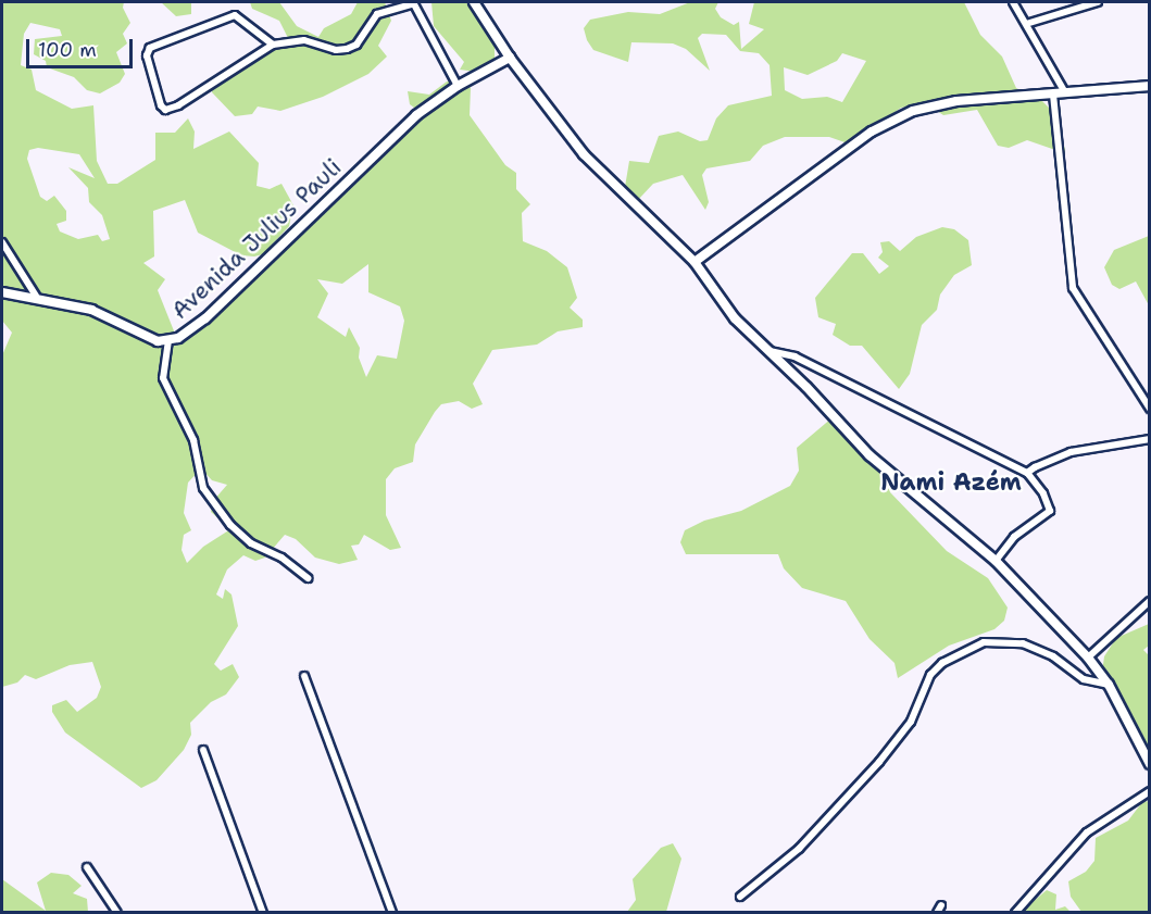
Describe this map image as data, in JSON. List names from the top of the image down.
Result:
{
  "streets": {
    "street": ["Avenida Julius Pauli"]
  },
  "districts": ["Nami Azém"],
  "scale_bar": "100 m"
}
